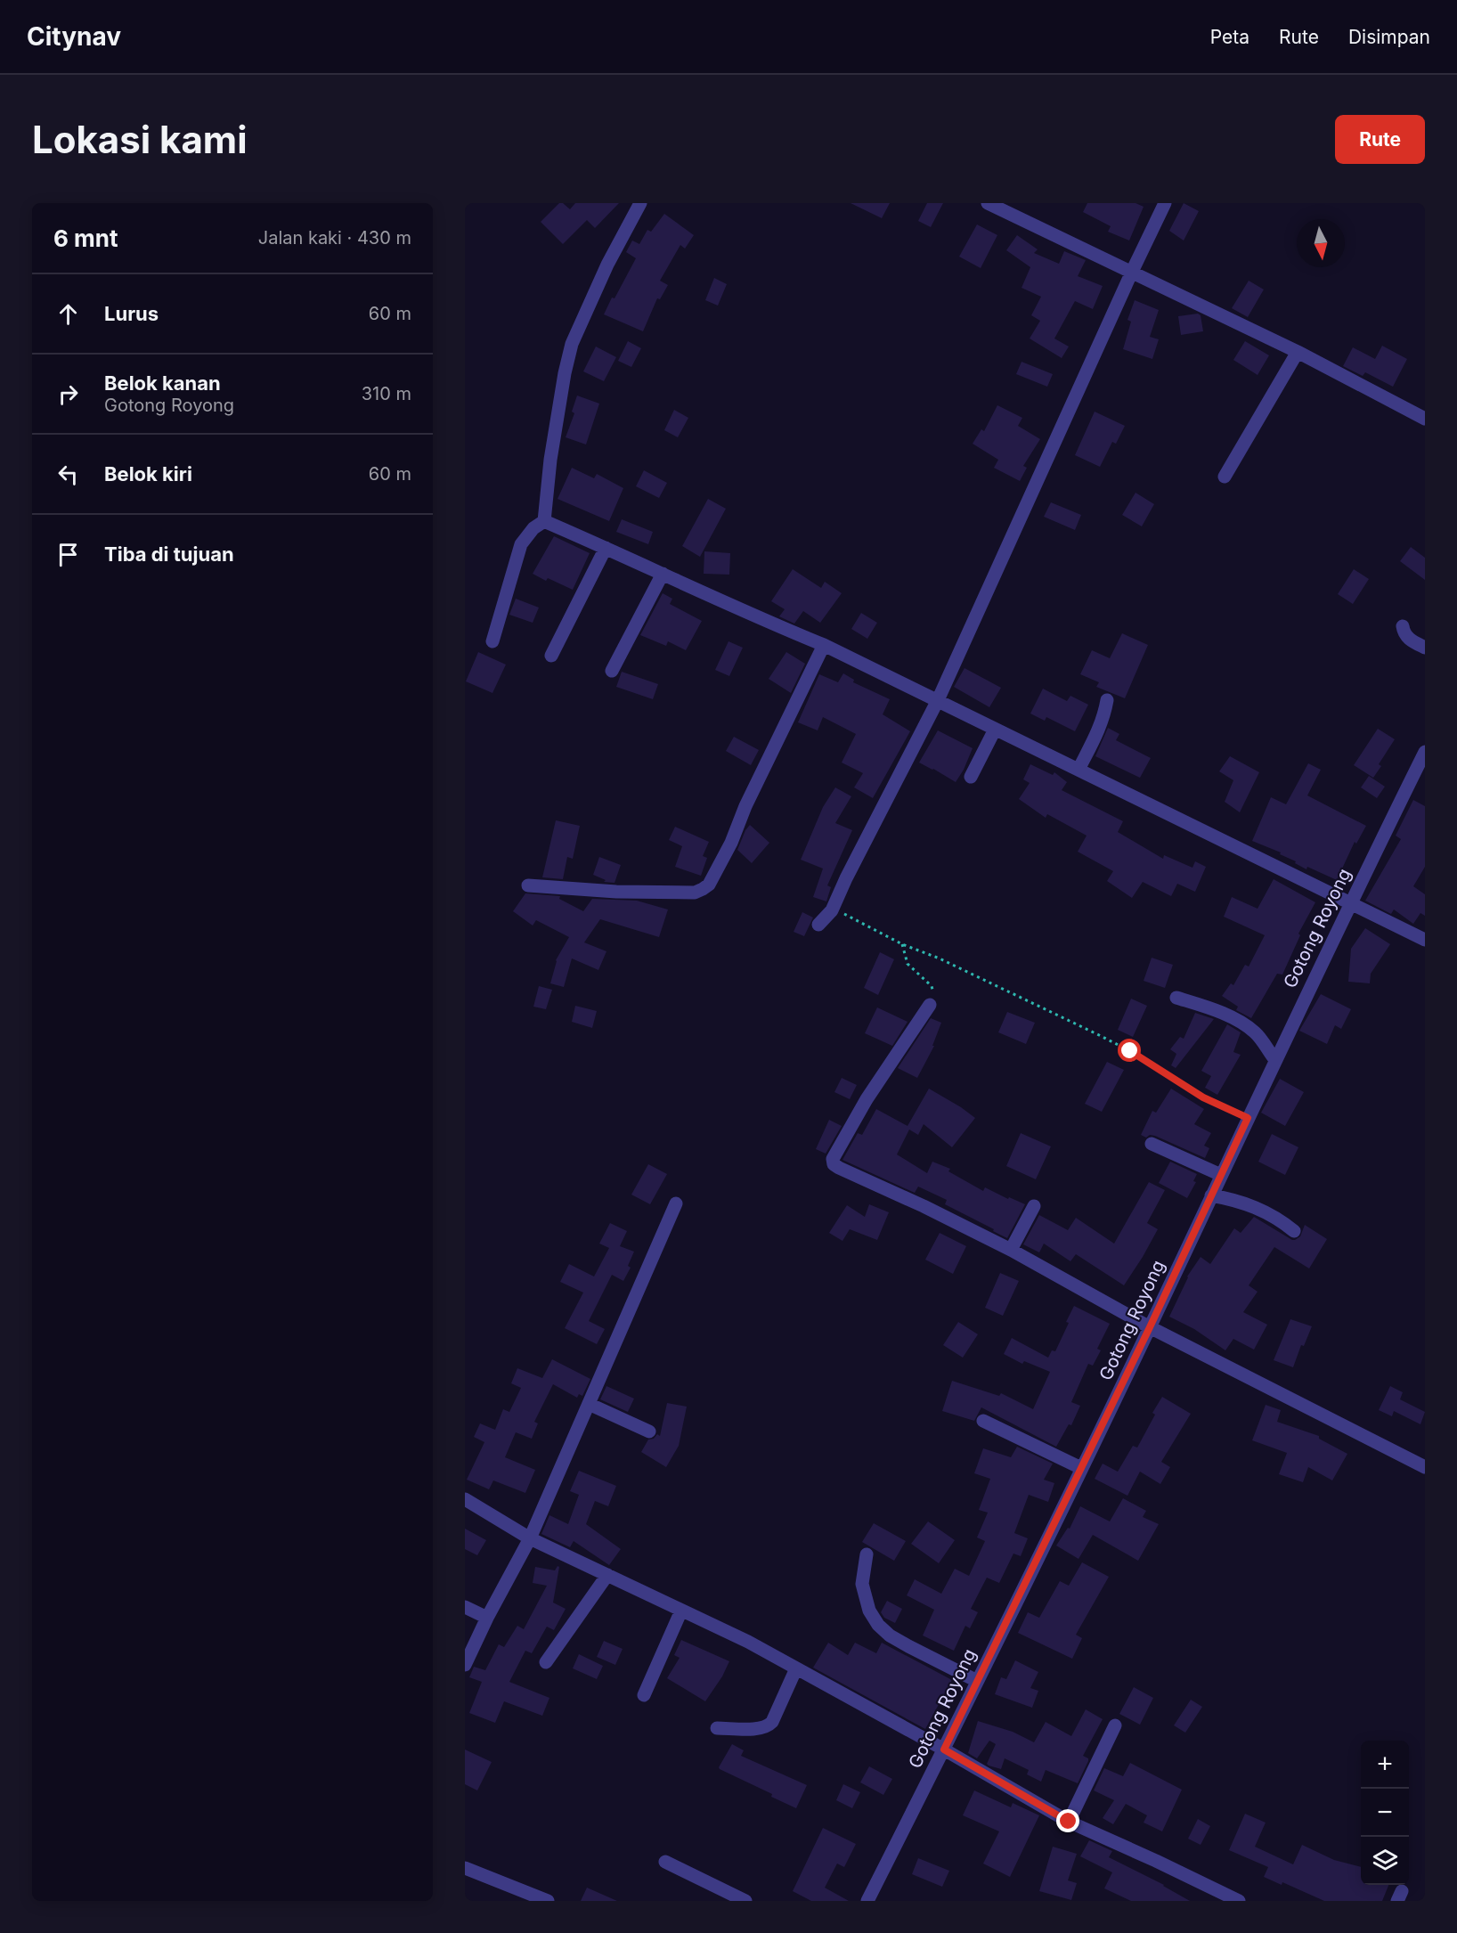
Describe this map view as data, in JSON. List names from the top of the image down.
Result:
{
  "streets": {
    "street": ["Gotong Royong"]
  },
  "north": "bottom",
  "page": {
    "header": "Citynav",
    "nav": ["Peta", "Rute", "Disimpan"],
    "buttons": "Rute",
    "title": "Lokasi kami",
    "heading": ["6 mnt", "Jalan kaki · 430 m"],
    "list": [
      ["Lurus", "60 m"],
      ["Belok kanan", "Gotong Royong", "310 m"],
      ["Belok kiri", "60 m"],
      "Tiba di tujuan"
    ],
    "map_buttons": ["+", "−"]
  }
}
